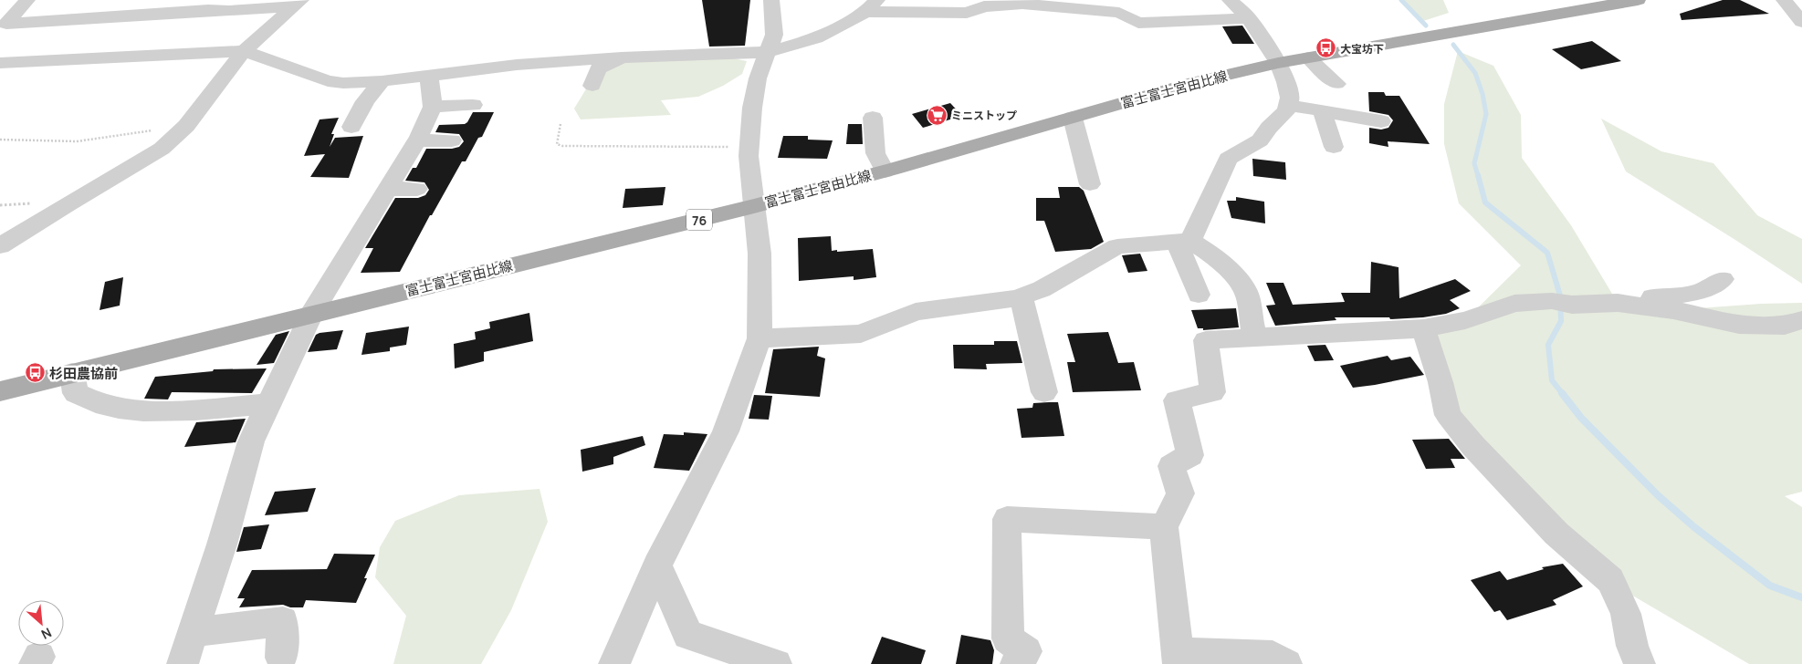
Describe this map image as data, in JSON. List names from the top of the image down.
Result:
{
  "streets": {
    "main road": ["富士富士宮由比線", "76"]
  },
  "places": {
    "bus stop": ["大宝坊下", "杉田農協前"],
    "supermarket": ["ミニストップ"]
  },
  "north": "bottom right"
}
